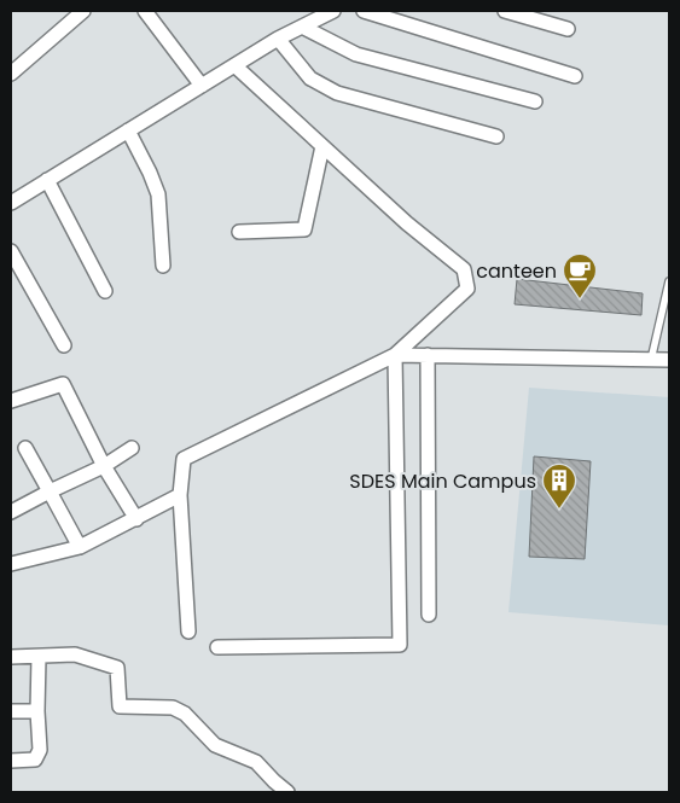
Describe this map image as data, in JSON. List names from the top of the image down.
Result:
{
  "places": {
    "cafe": ["canteen"],
    "building": ["SDES Main Campus"]
  }
}
